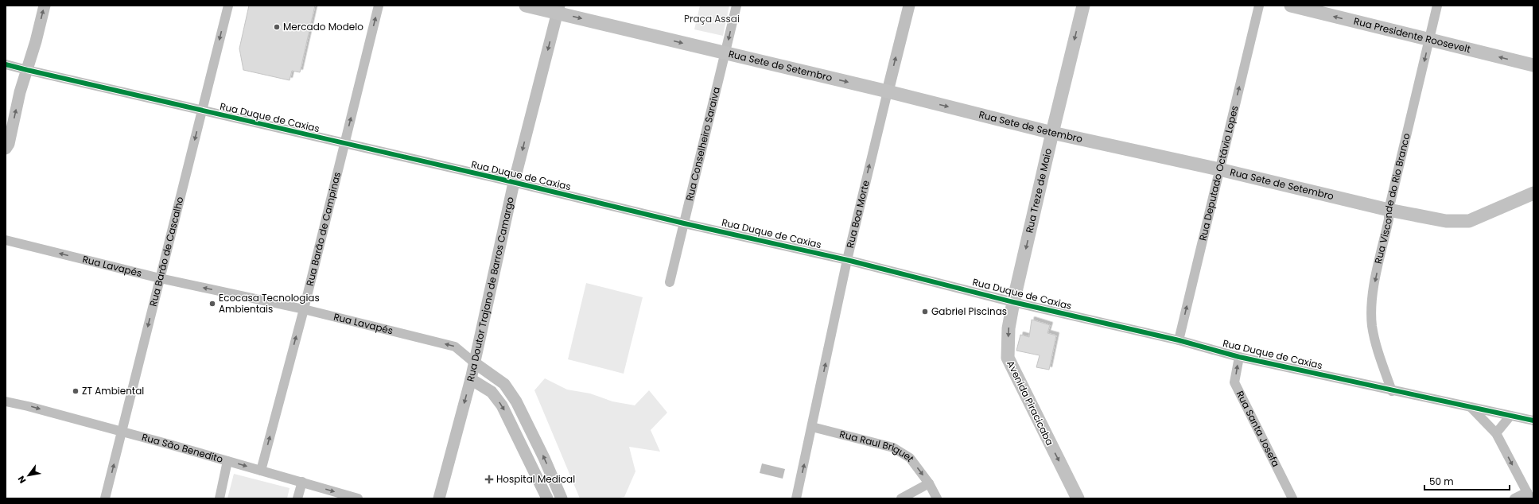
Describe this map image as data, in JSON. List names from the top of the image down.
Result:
{
  "streets": {
    "main road": [
      "Rua Presidente Roosevelt",
      "Rua Sete de Setembro",
      "Rua Treze de Maio",
      "Avenida Piracicaba"
    ],
    "street": [
      "Rua Duque de Caxias",
      "Rua Conselheiro Saraiva",
      "Rua Deputado Octávio Lopes",
      "Rua Visconde do Rio Branco",
      "Rua Boa Morte",
      "Rua Barão de Campinas",
      "Rua Barão de Cascalho",
      "Rua Lavapés",
      "Rua Doutor Trajano de Barros Camargo",
      "Rua Santa Josefa",
      "Rua São Benedito",
      "Rua Raul Briguet"
    ]
  },
  "crossings": [
    ["Rua Presidente Roosevelt", "Rua Visconde do Rio Branco"],
    ["Rua Sete de Setembro", "Rua Conselheiro Saraiva"],
    ["Rua Sete de Setembro", "Rua Deputado Octávio Lopes"],
    ["Rua Sete de Setembro", "Rua Treze de Maio"],
    ["Rua Sete de Setembro", "Rua Visconde do Rio Branco"],
    ["Rua Sete de Setembro", "Rua Boa Morte"],
    ["Rua Sete de Setembro", "Rua Doutor Trajano de Barros Camargo"],
    ["Rua Duque de Caxias", "Rua Conselheiro Saraiva"],
    ["Rua Duque de Caxias", "Rua Deputado Octávio Lopes"],
    ["Rua Duque de Caxias", "Rua Treze de Maio"],
    ["Rua Duque de Caxias", "Rua Visconde do Rio Branco"],
    ["Rua Duque de Caxias", "Rua Boa Morte"],
    ["Rua Duque de Caxias", "Rua Barão de Campinas"],
    ["Rua Duque de Caxias", "Rua Barão de Cascalho"],
    ["Rua Duque de Caxias", "Rua Doutor Trajano de Barros Camargo"],
    ["Rua Duque de Caxias", "Avenida Piracicaba"],
    ["Rua Duque de Caxias", "Rua Santa Josefa"],
    ["Rua Treze de Maio", "Avenida Piracicaba"],
    ["Rua Boa Morte", "Rua Raul Briguet"],
    ["Rua Barão de Campinas", "Rua Lavapés"],
    ["Rua Barão de Campinas", "Rua São Benedito"],
    ["Rua Barão de Cascalho", "Rua Lavapés"],
    ["Rua Barão de Cascalho", "Rua São Benedito"],
    ["Rua Lavapés", "Rua Doutor Trajano de Barros Camargo"]
  ],
  "one_way": [
    "Rua Presidente Roosevelt",
    "Rua Sete de Setembro",
    "Rua Deputado Octávio Lopes",
    "Rua Treze de Maio",
    "Rua Visconde do Rio Branco",
    "Rua Boa Morte",
    "Rua Barão de Campinas",
    "Rua Lavapés",
    "Rua Doutor Trajano de Barros Camargo",
    "Avenida Piracicaba",
    "Rua Santa Josefa",
    "Rua São Benedito",
    "Rua Raul Briguet"
  ],
  "parks": ["Praça Assai"],
  "places": {
    "other": [
      "Mercado Modelo",
      "Ecocasa Tecnologias Ambientais",
      "Gabriel Piscinas",
      "ZT Ambiental"
    ],
    "health": ["Hospital Medical"]
  },
  "scale_bar": "50 m",
  "north": "bottom left"
}
